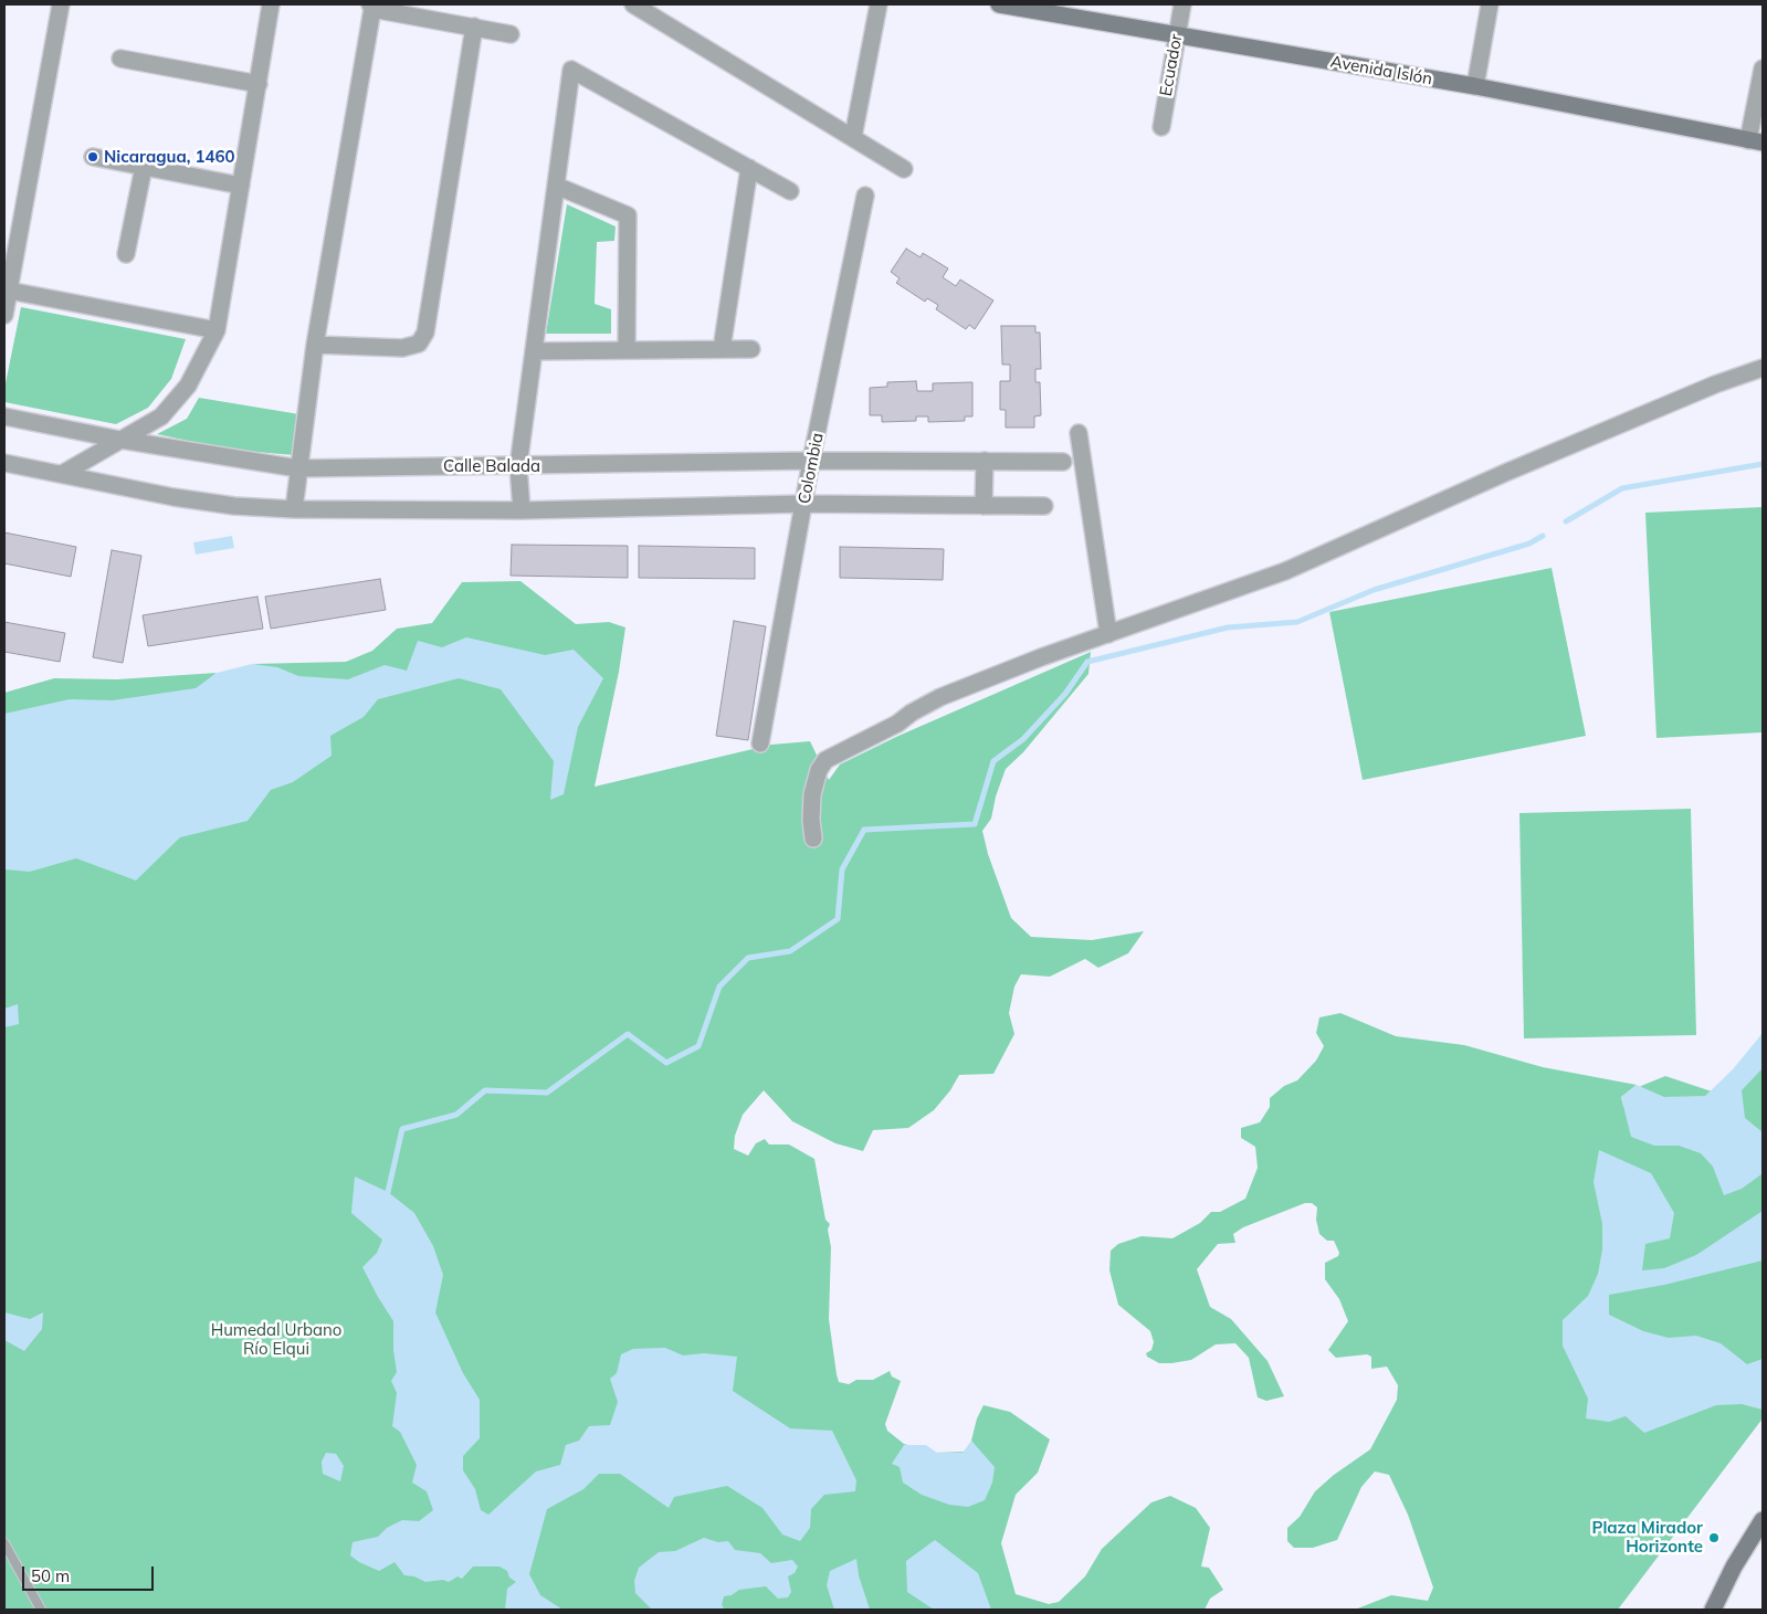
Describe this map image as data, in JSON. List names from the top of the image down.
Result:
{
  "streets": {
    "main road": ["Avenida Islón"],
    "street": ["Ecuador", "Calle Balada", "Colombia"]
  },
  "crossings": [
    ["Ecuador", "Avenida Islón"],
    ["Calle Balada", "Colombia"]
  ],
  "parks": ["Humedal Urbano Río Elqui"],
  "places": ["Nicaragua, 1460", "Plaza Mirador Horizonte"],
  "scale_bar": "50 m"
}
